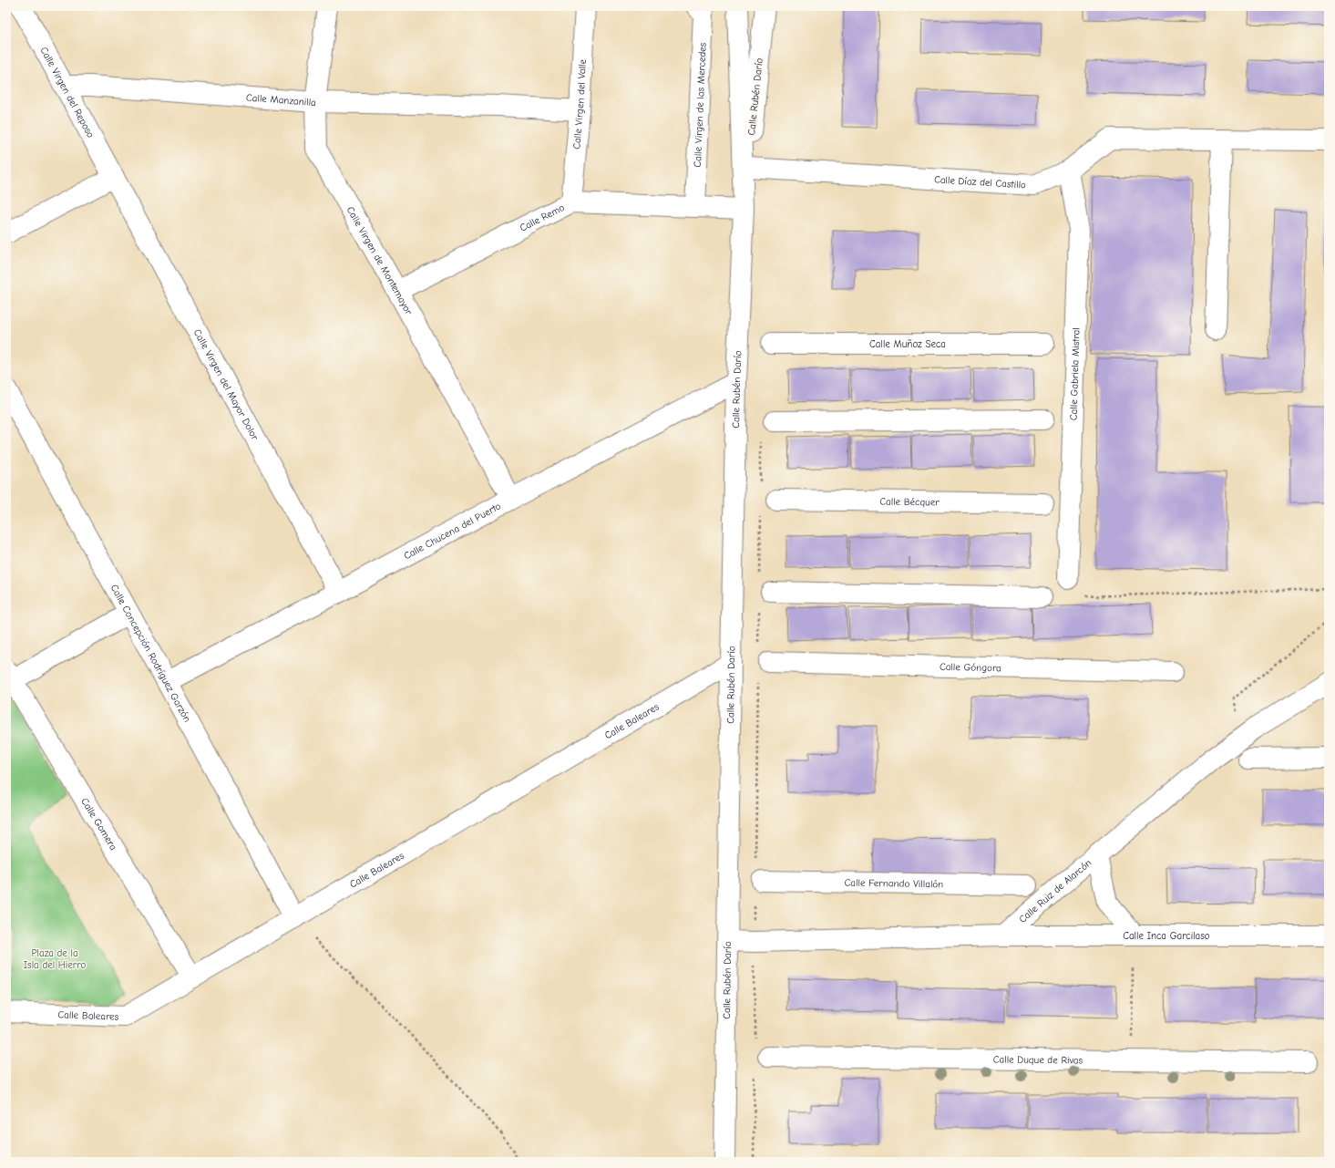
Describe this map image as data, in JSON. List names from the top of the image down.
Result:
{
  "streets": {
    "street": [
      "Calle Virgen del Reposo",
      "Calle Rubén Darío",
      "Calle Manzanilla",
      "Calle Virgen del Valle",
      "Calle Virgen de las Mercedes",
      "Calle Díaz del Castillo",
      "Calle Remo",
      "Calle Virgen de Montemayor",
      "Calle Muñoz Seca",
      "Calle Gabriela Mistral",
      "Calle Virgen del Mayor Dolor",
      "Calle Bécquer",
      "Calle Chucena del Puerto",
      "Calle Concepción Rodríguez Garzón",
      "Calle Góngora",
      "Calle Baleares",
      "Calle Gomera",
      "Calle Fernando Villalón",
      "Calle Ruiz de Alarcón",
      "Calle Inca Garcilaso",
      "Calle Duque de Rivas"
    ]
  },
  "crossings": [
    ["Calle Virgen del Reposo", "Calle Manzanilla"],
    ["Calle Virgen del Reposo", "Calle Virgen del Mayor Dolor"],
    ["Calle Rubén Darío", "Calle Díaz del Castillo"],
    ["Calle Rubén Darío", "Calle Remo"],
    ["Calle Rubén Darío", "Calle Chucena del Puerto"],
    ["Calle Rubén Darío", "Calle Baleares"],
    ["Calle Manzanilla", "Calle Virgen del Valle"],
    ["Calle Manzanilla", "Calle Virgen de Montemayor"],
    ["Calle Virgen del Valle", "Calle Remo"],
    ["Calle Virgen de las Mercedes", "Calle Remo"],
    ["Calle Díaz del Castillo", "Calle Gabriela Mistral"],
    ["Calle Remo", "Calle Virgen de Montemayor"],
    ["Calle Virgen de Montemayor", "Calle Chucena del Puerto"],
    ["Calle Virgen del Mayor Dolor", "Calle Chucena del Puerto"],
    ["Calle Chucena del Puerto", "Calle Concepción Rodríguez Garzón"],
    ["Calle Concepción Rodríguez Garzón", "Calle Baleares"],
    ["Calle Baleares", "Calle Gomera"],
    ["Calle Ruiz de Alarcón", "Calle Inca Garcilaso"]
  ],
  "parks": ["Plaza de la Isla del Hierro"]
}
